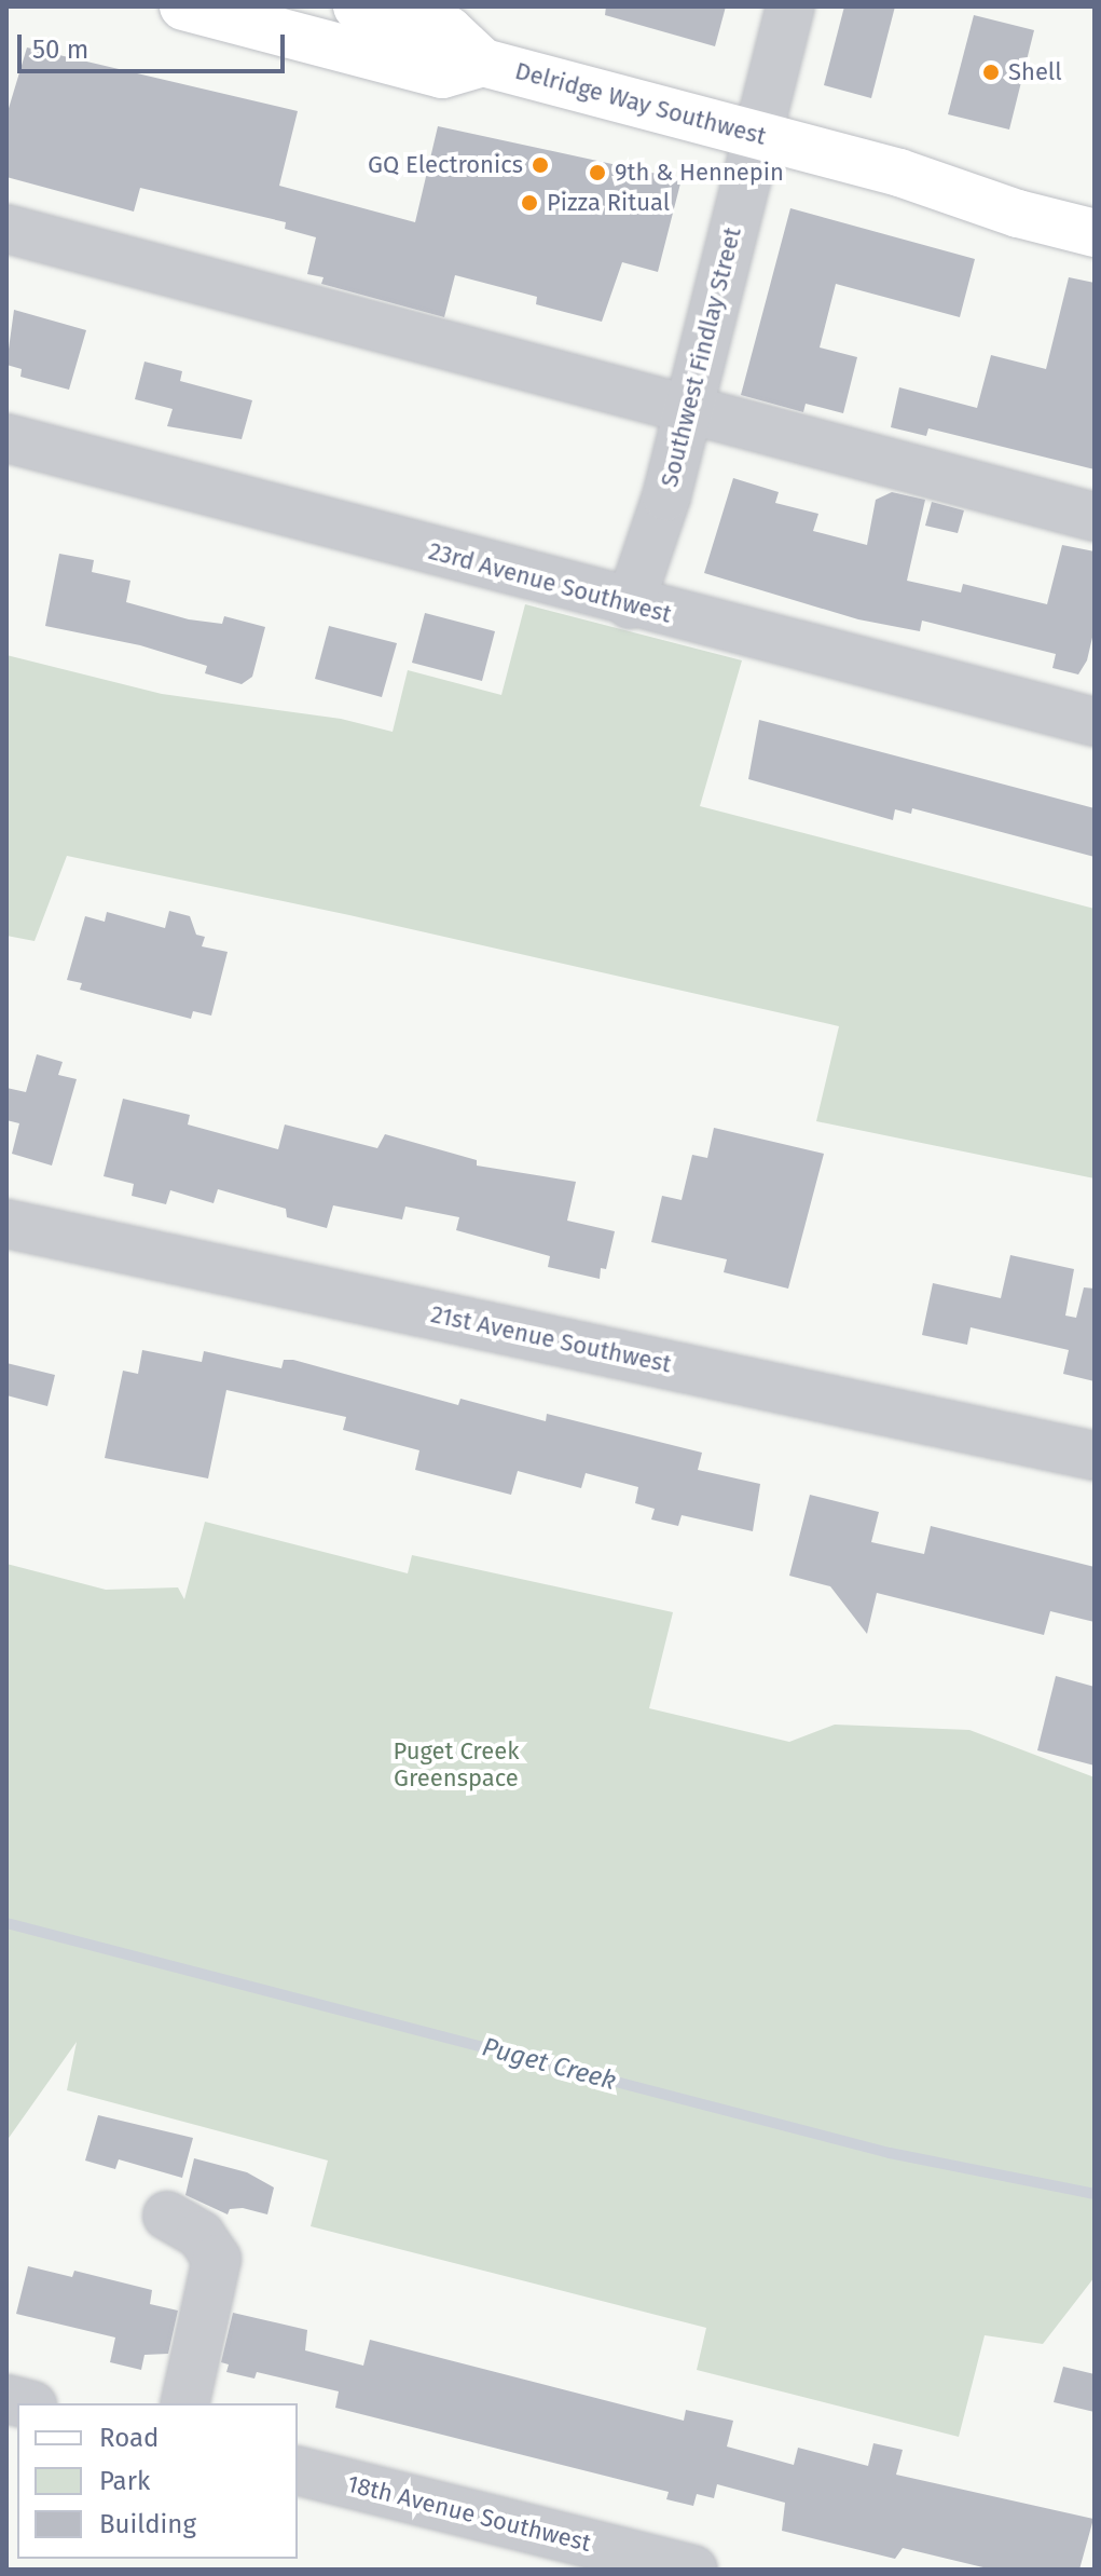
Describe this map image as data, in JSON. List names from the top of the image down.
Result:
{
  "streets": {
    "main road": ["Delridge Way Southwest"],
    "street": [
      "Southwest Findlay Street",
      "23rd Avenue Southwest",
      "21st Avenue Southwest",
      "18th Avenue Southwest"
    ]
  },
  "crossings": [
    ["Delridge Way Southwest", "Southwest Findlay Street"],
    ["Southwest Findlay Street", "23rd Avenue Southwest"]
  ],
  "water": ["Puget Creek"],
  "parks": ["Puget Creek Greenspace"],
  "places": [
    "Shell",
    "GQ Electronics",
    "9th & Hennepin",
    "Pizza Ritual"
  ],
  "legend": ["Road", "Park", "Building"],
  "scale_bar": "50 m"
}
